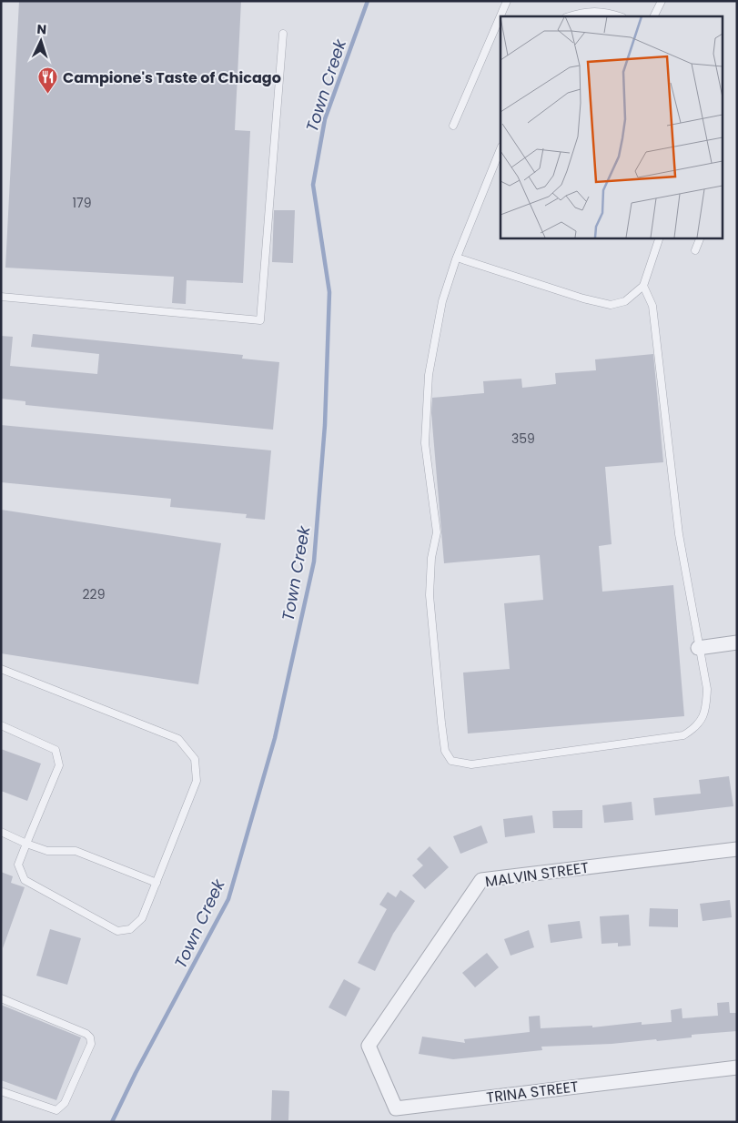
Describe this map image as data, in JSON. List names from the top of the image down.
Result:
{
  "streets": {
    "street": ["MALVIN STREET", "TRINA STREET"]
  },
  "crossings": [
    ["MALVIN STREET", "TRINA STREET"]
  ],
  "water": ["Town Creek"],
  "places": {
    "restaurant": ["Campione's Taste of Chicago"]
  },
  "house_numbers": ["179", "359", "229"],
  "north": "top"
}
